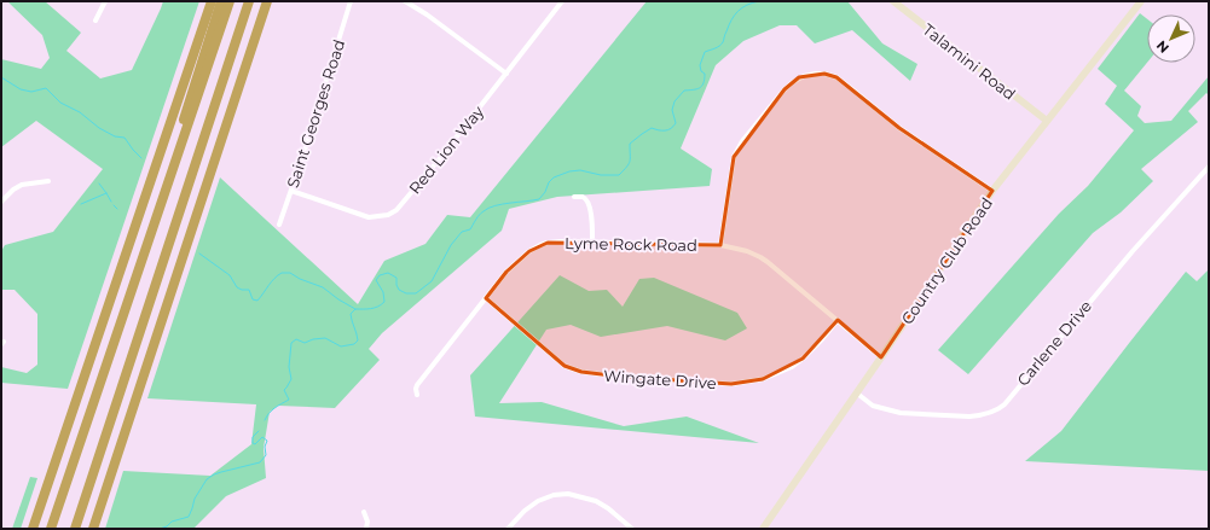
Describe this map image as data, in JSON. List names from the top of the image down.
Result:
{
  "streets": {
    "street": [
      "Talamini Road",
      "Saint Georges Road",
      "Red Lion Way",
      "Lyme Rock Road",
      "Country Club Road",
      "Carlene Drive",
      "Wingate Drive"
    ]
  },
  "crossings": [
    ["Talamini Road", "Country Club Road"],
    ["Saint Georges Road", "Red Lion Way"],
    ["Lyme Rock Road", "Country Club Road"],
    ["Lyme Rock Road", "Wingate Drive"],
    ["Country Club Road", "Carlene Drive"]
  ],
  "north": "bottom left"
}
